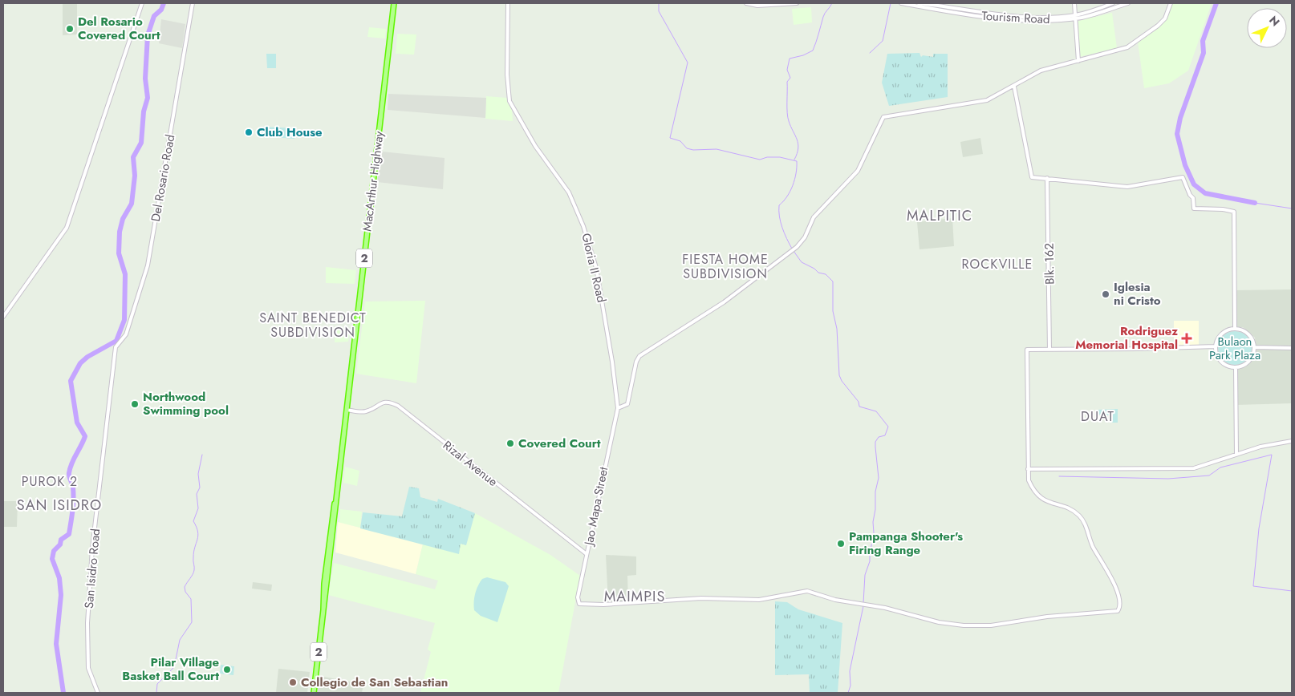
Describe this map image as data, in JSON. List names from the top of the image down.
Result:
{
  "streets": {
    "highway": ["MacArthur Highway", "2"],
    "street": [
      "Tourism Road",
      "Del Rosario Road",
      "Blk. 162",
      "Gloria II Road",
      "Rizal Avenue",
      "Jao Mapa Street",
      "San Isidro Road"
    ]
  },
  "crossings": [
    ["Del Rosario Road", "San Isidro Road"],
    ["MacArthur Highway", "Rizal Avenue"],
    ["Gloria II Road", "Jao Mapa Street"],
    ["Rizal Avenue", "Jao Mapa Street"]
  ],
  "districts": [
    "MALPITIC",
    "FIESTA HOME SUBDIVISION",
    "ROCKVILLE",
    "SAINT BENEDICT SUBDIVISION",
    "DUAT",
    "PUROK 2",
    "SAN ISIDRO",
    "MAIMPIS"
  ],
  "parks": ["Bulaon Park Plaza"],
  "places": {
    "other": [
      "Del Rosario Covered Court",
      "Club House",
      "Iglesia ni Cristo",
      "Northwood Swimming pool",
      "Covered Court",
      "Pampanga Shooter's Firing Range",
      "Pilar Village Basket Ball Court",
      "Collegio de San Sebastian"
    ],
    "health": ["Rodriguez Memorial Hospital"]
  },
  "north": "top right"
}
